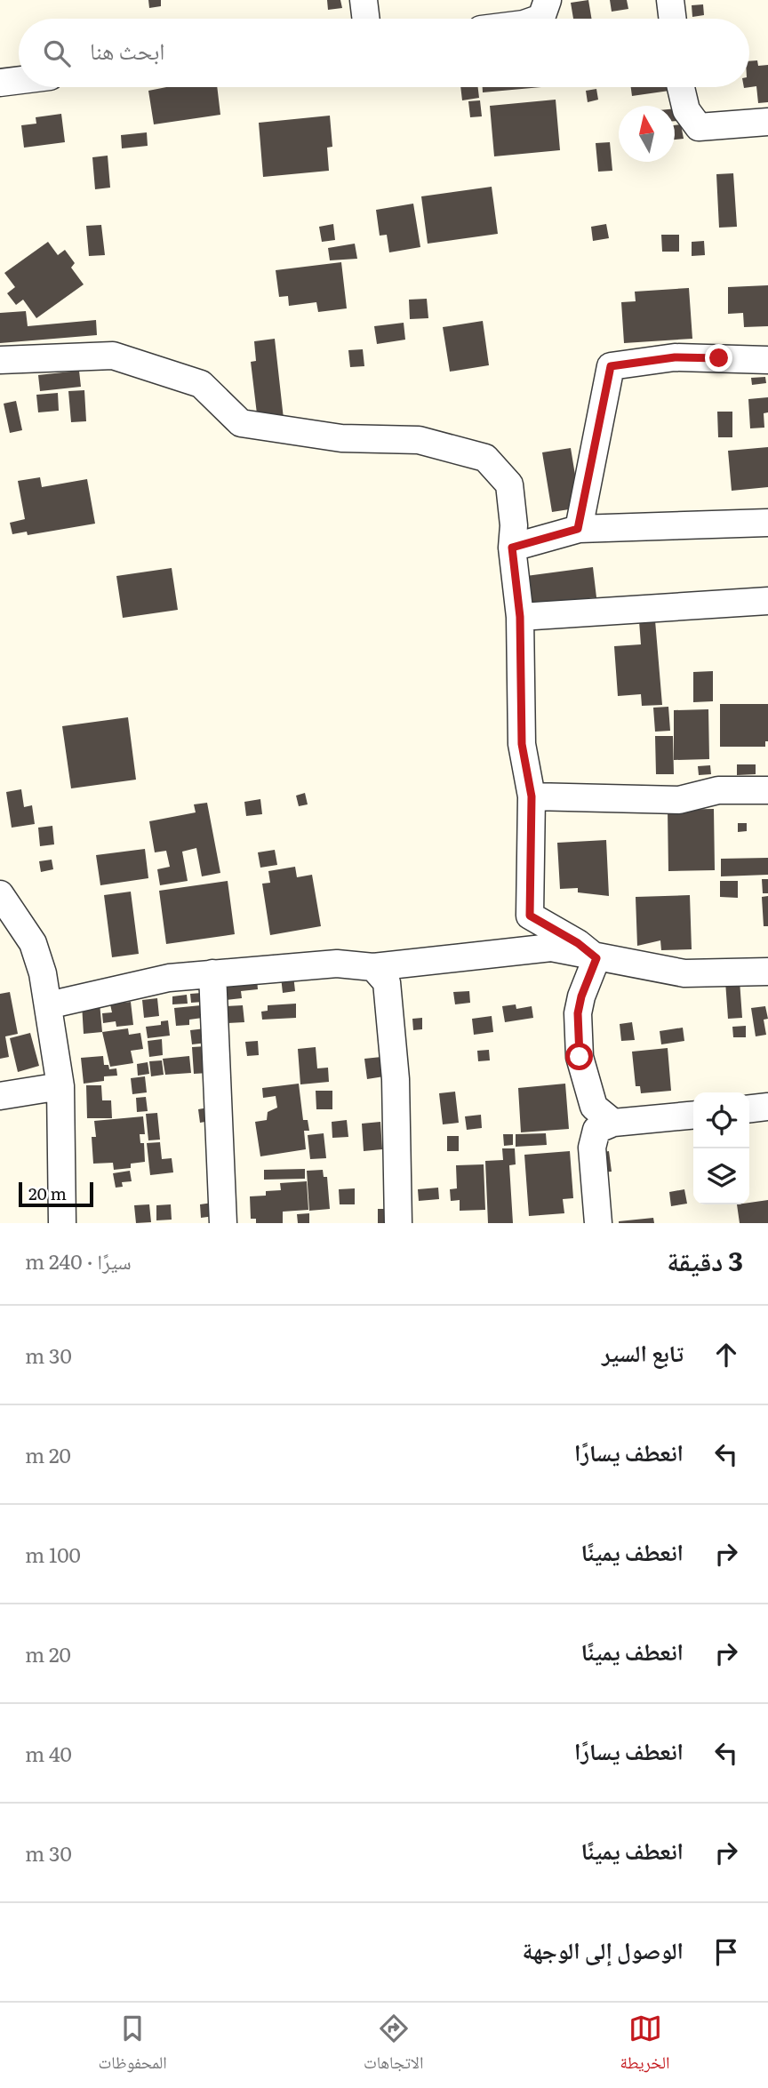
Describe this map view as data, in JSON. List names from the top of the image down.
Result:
{
  "scale_bar": "20 m",
  "north": "top",
  "page": {
    "search": "ابحث هنا",
    "scale": "20 m",
    "heading": ["3 دقيقة", "سيرًا · 240 m"],
    "list": [
      ["تابع السير", "30 m"],
      ["انعطف يسارًا", "20 m"],
      ["انعطف يمينًا", "100 m"],
      ["انعطف يمينًا", "20 m"],
      ["انعطف يسارًا", "40 m"],
      ["انعطف يمينًا", "30 m"],
      "الوصول إلى الوجهة"
    ],
    "nav": ["الخريطة", "الاتجاهات", "المحفوظات"]
  }
}
